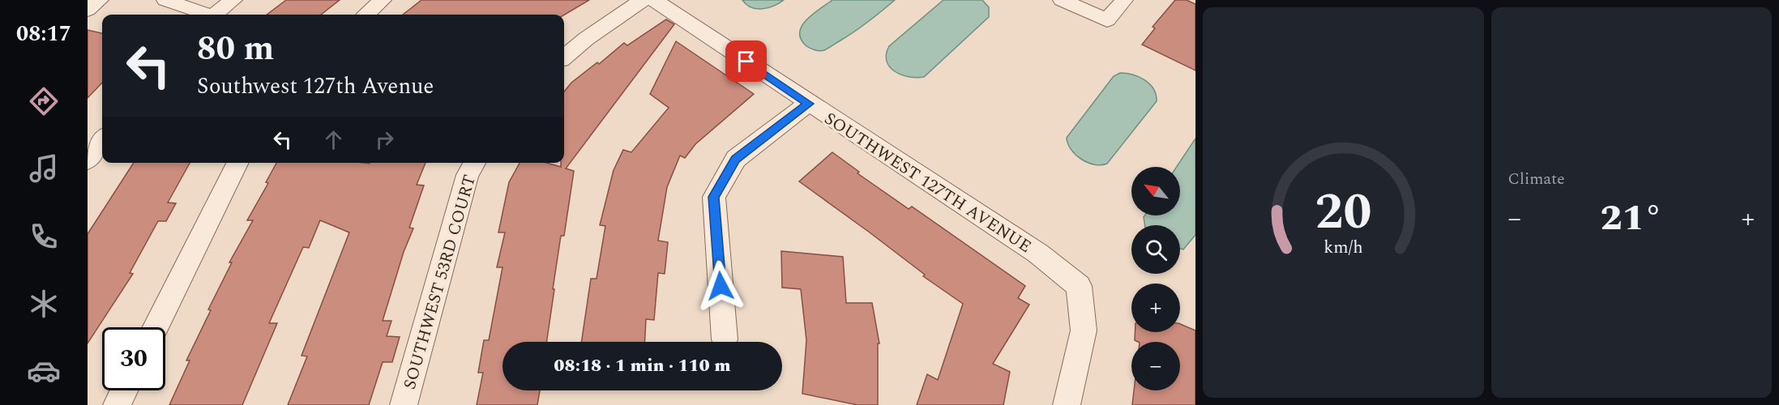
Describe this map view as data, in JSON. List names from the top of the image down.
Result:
{
  "streets": {
    "street": ["SOUTHWEST 127TH AVENUE", "SOUTHWEST 53RD COURT"]
  },
  "north": "top left",
  "page": {
    "tabs": "08:17",
    "tile": "Climate",
    "turn": ["80 m", "Southwest 127th Avenue"],
    "map_buttons": ["+", "−"],
    "heat": ["−", "21°", "+"],
    "limit": "30",
    "trip": "08:18 · 1 min · 110 m",
    "gauge": ["20", "km/h"]
  }
}
